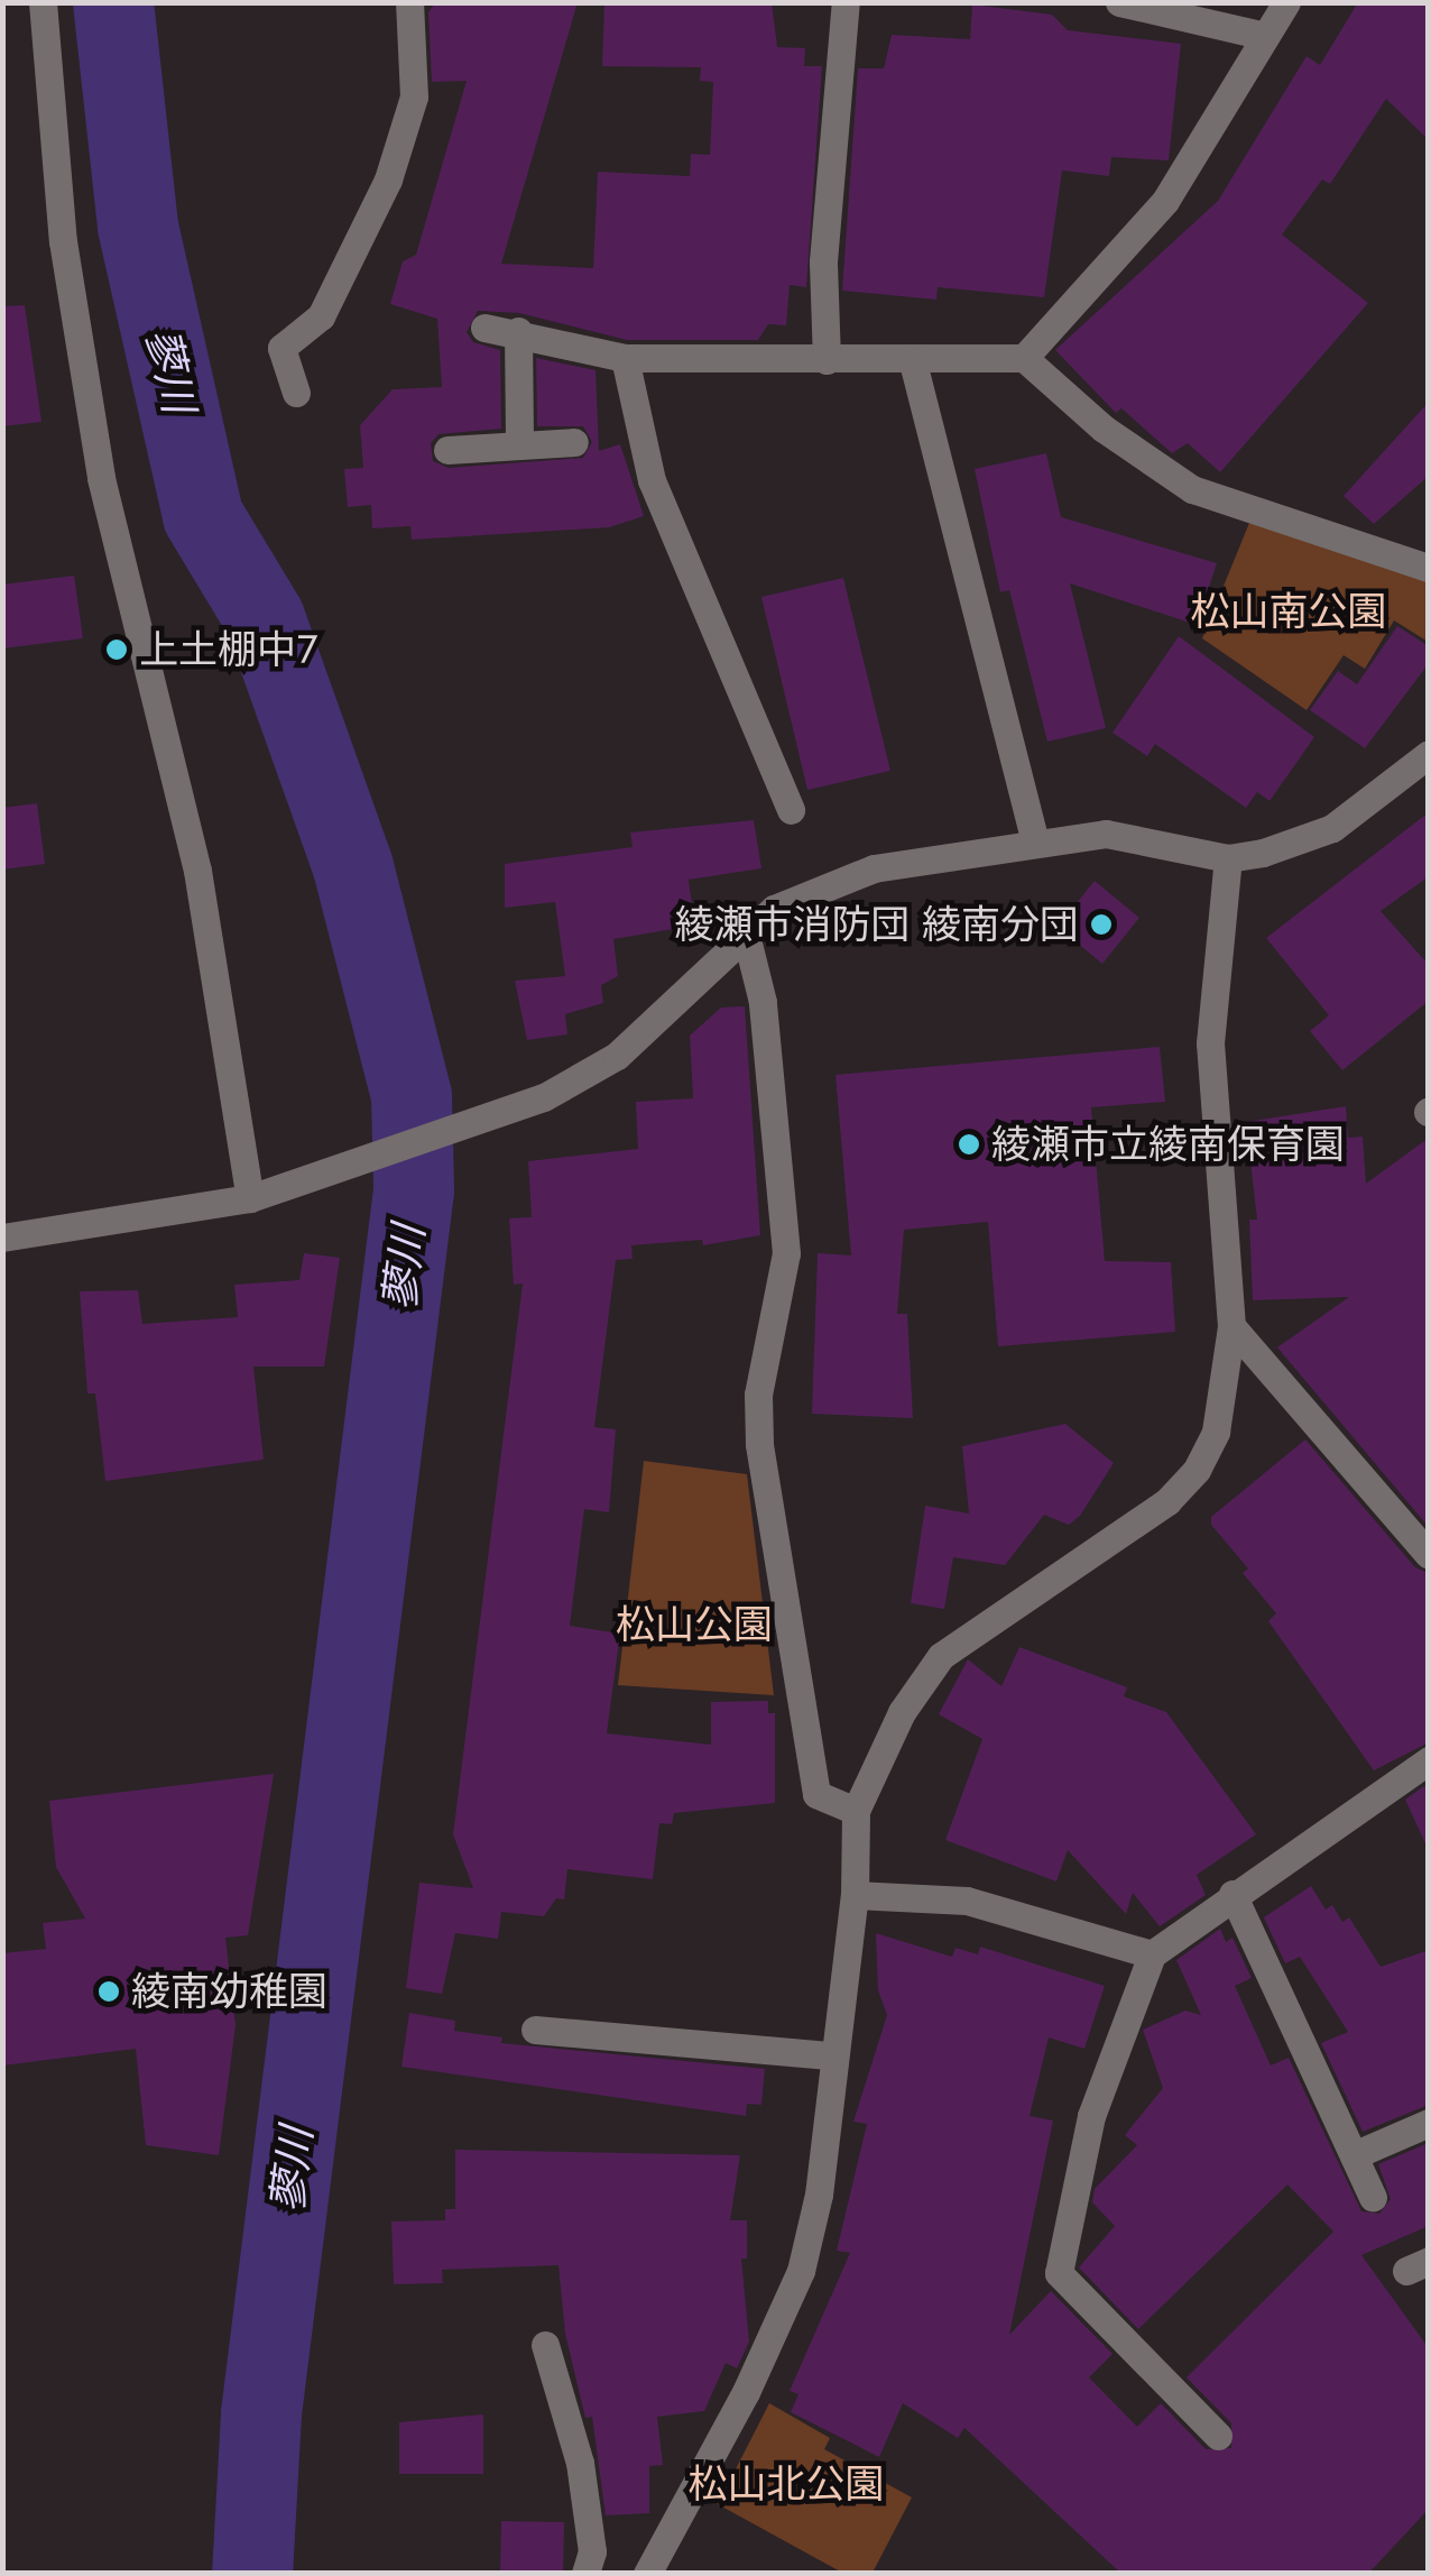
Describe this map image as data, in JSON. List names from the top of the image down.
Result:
{
  "water": ["蓼川"],
  "parks": ["松山南公園", "松山公園", "松山北公園"],
  "places": [
    "上土棚中７",
    "綾瀬市消防団 綾南分団",
    "綾瀬市立綾南保育園",
    "綾南幼稚園"
  ]
}
